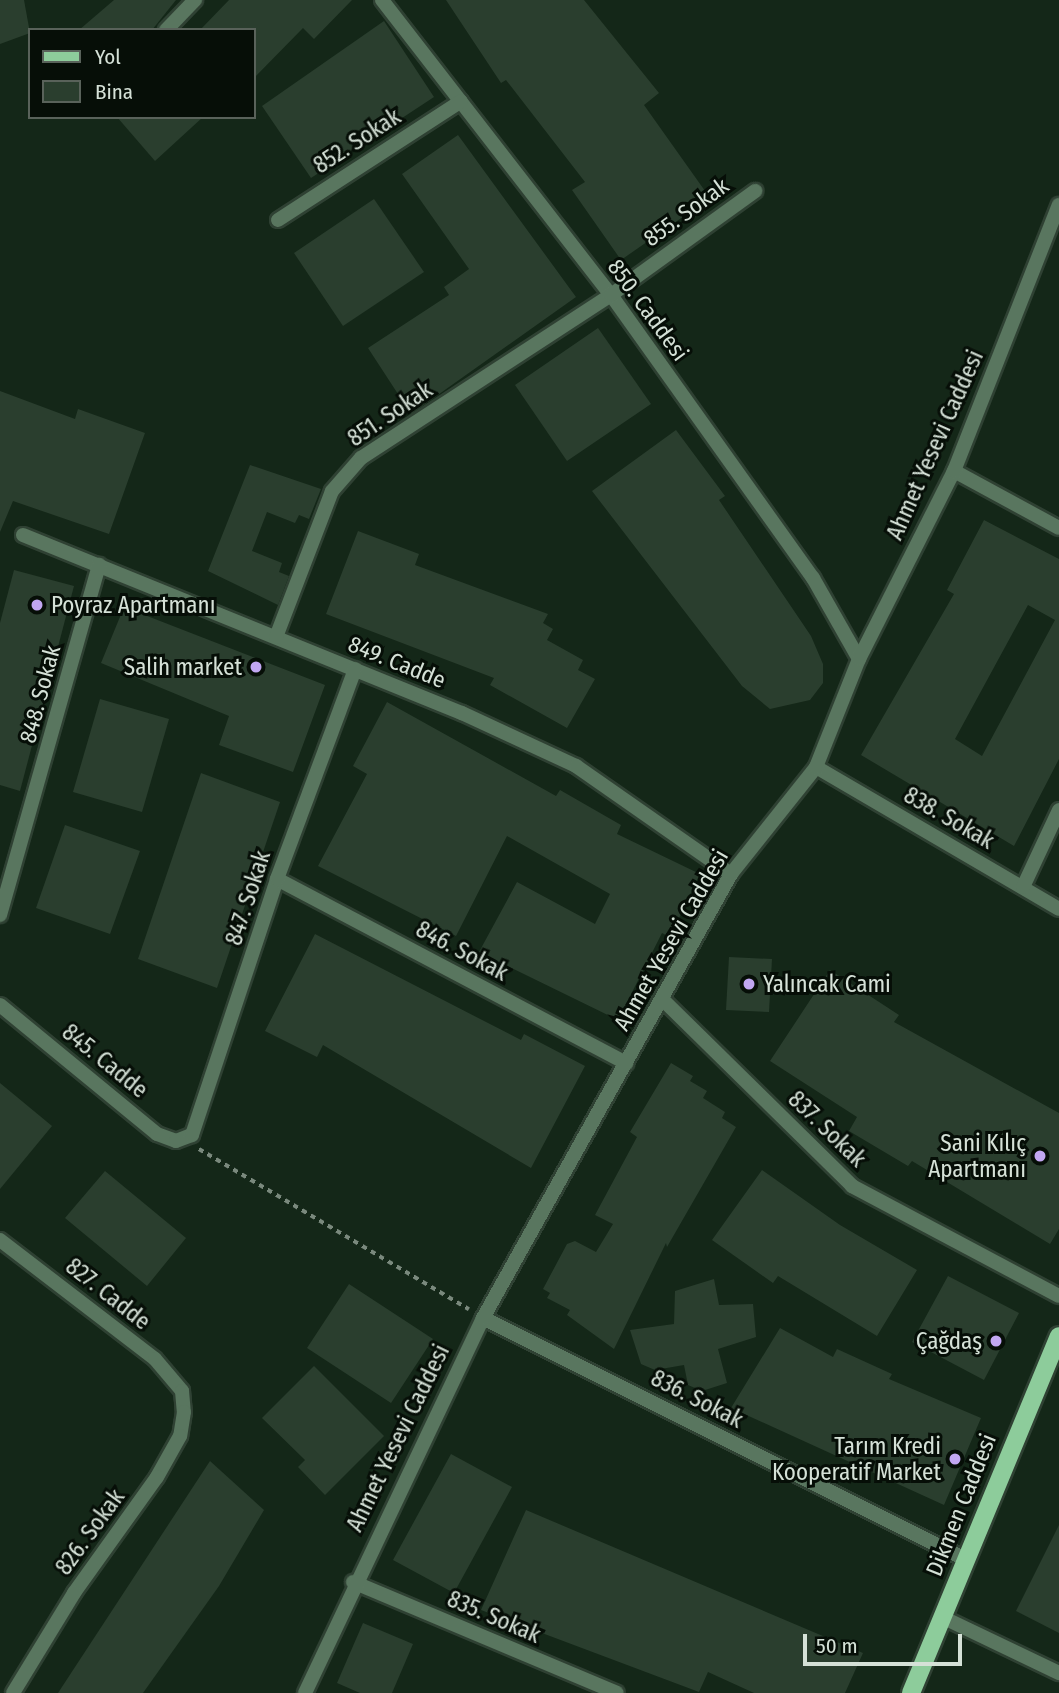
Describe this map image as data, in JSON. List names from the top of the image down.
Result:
{
  "streets": {
    "main road": ["Dikmen Caddesi"],
    "street": [
      "852. Sokak",
      "855. Sokak",
      "850. Caddesi",
      "851. Sokak",
      "Ahmet Yesevi Caddesi",
      "849. Cadde",
      "848. Sokak",
      "838. Sokak",
      "847. Sokak",
      "846. Sokak",
      "845. Cadde",
      "837. Sokak",
      "827. Cadde",
      "836. Sokak",
      "826. Sokak",
      "835. Sokak"
    ]
  },
  "crossings": [
    ["852. Sokak", "850. Caddesi"],
    ["855. Sokak", "850. Caddesi"],
    ["855. Sokak", "851. Sokak"],
    ["850. Caddesi", "851. Sokak"],
    ["850. Caddesi", "Ahmet Yesevi Caddesi"],
    ["851. Sokak", "849. Cadde"],
    ["Ahmet Yesevi Caddesi", "849. Cadde"],
    ["Ahmet Yesevi Caddesi", "838. Sokak"],
    ["Ahmet Yesevi Caddesi", "846. Sokak"],
    ["Ahmet Yesevi Caddesi", "837. Sokak"],
    ["Ahmet Yesevi Caddesi", "836. Sokak"],
    ["Ahmet Yesevi Caddesi", "835. Sokak"],
    ["849. Cadde", "848. Sokak"],
    ["849. Cadde", "847. Sokak"],
    ["847. Sokak", "846. Sokak"],
    ["847. Sokak", "845. Cadde"],
    ["827. Cadde", "826. Sokak"],
    ["836. Sokak", "Dikmen Caddesi"]
  ],
  "places": [
    "Poyraz Apartmanı",
    "Salih market",
    "Yalıncak Cami",
    "Sani Kılıç Apartmanı",
    "Çağdaş",
    "Tarım Kredi Kooperatif Market"
  ],
  "legend": ["Yol", "Bina"],
  "scale_bar": "50 m"
}
